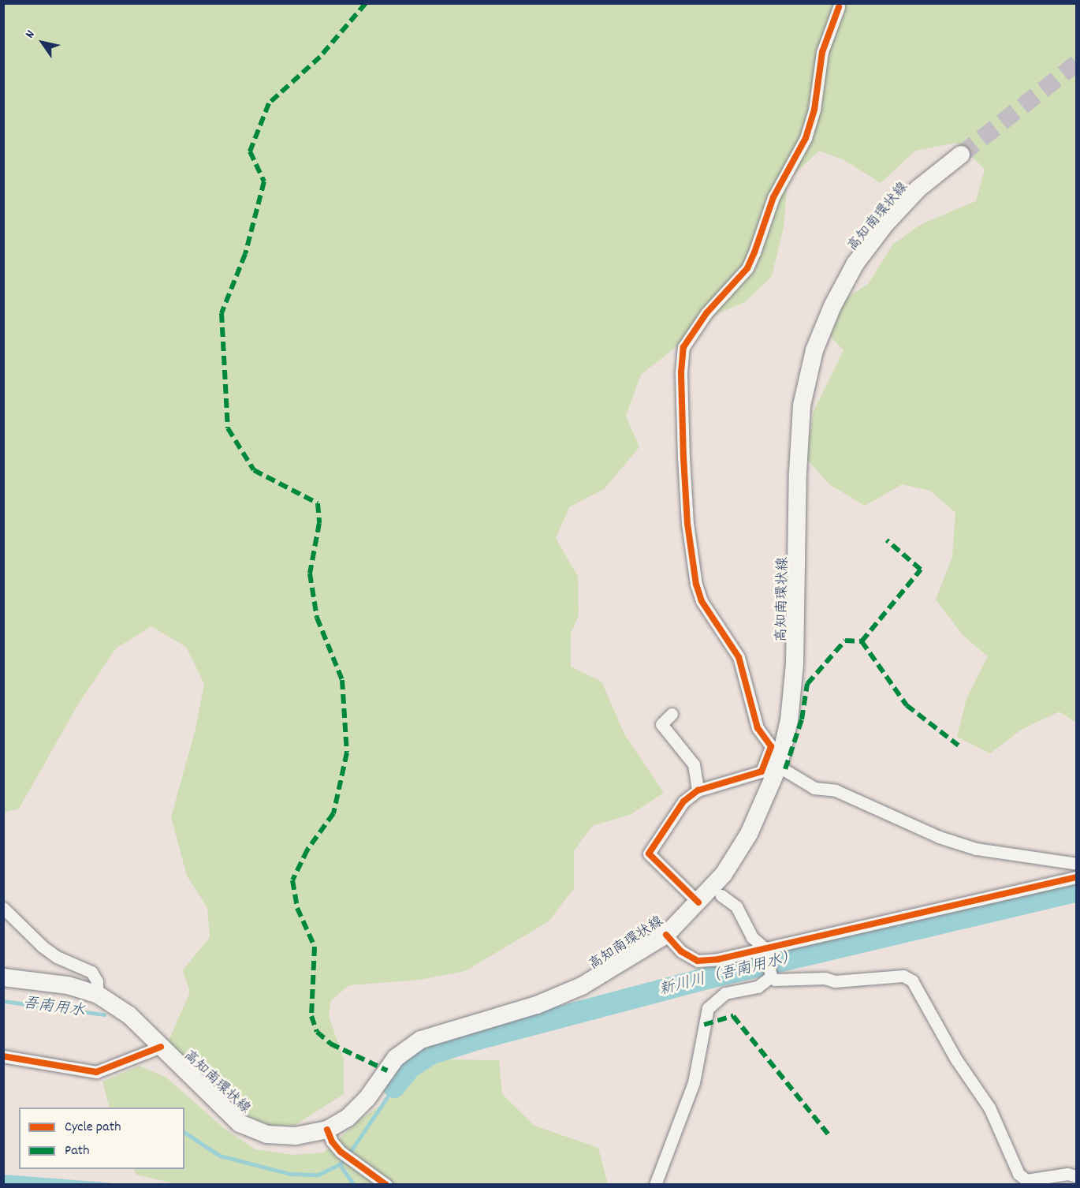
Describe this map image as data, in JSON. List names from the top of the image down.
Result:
{
  "streets": {
    "main road": ["高知南環状線"]
  },
  "water": ["新川川（吾南用水）", "吾南用水"],
  "legend": ["Cycle path", "Path"],
  "north": "top left"
}
